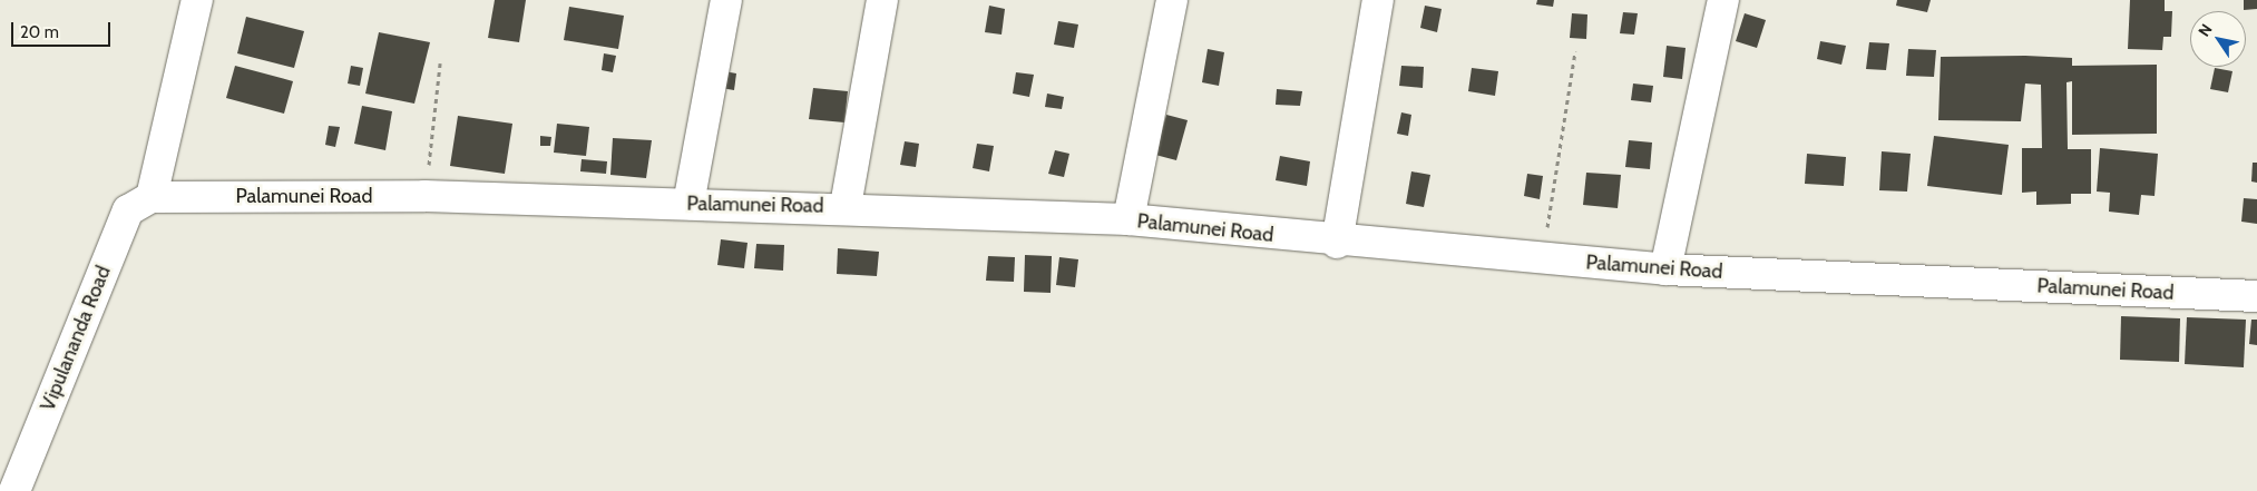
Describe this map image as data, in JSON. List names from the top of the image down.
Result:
{
  "streets": {
    "street": ["Palamunei Road", "Vipulananda Road"]
  },
  "crossings": [
    ["Palamunei Road", "Vipulananda Road"]
  ],
  "scale_bar": "20 m",
  "north": "top left"
}
